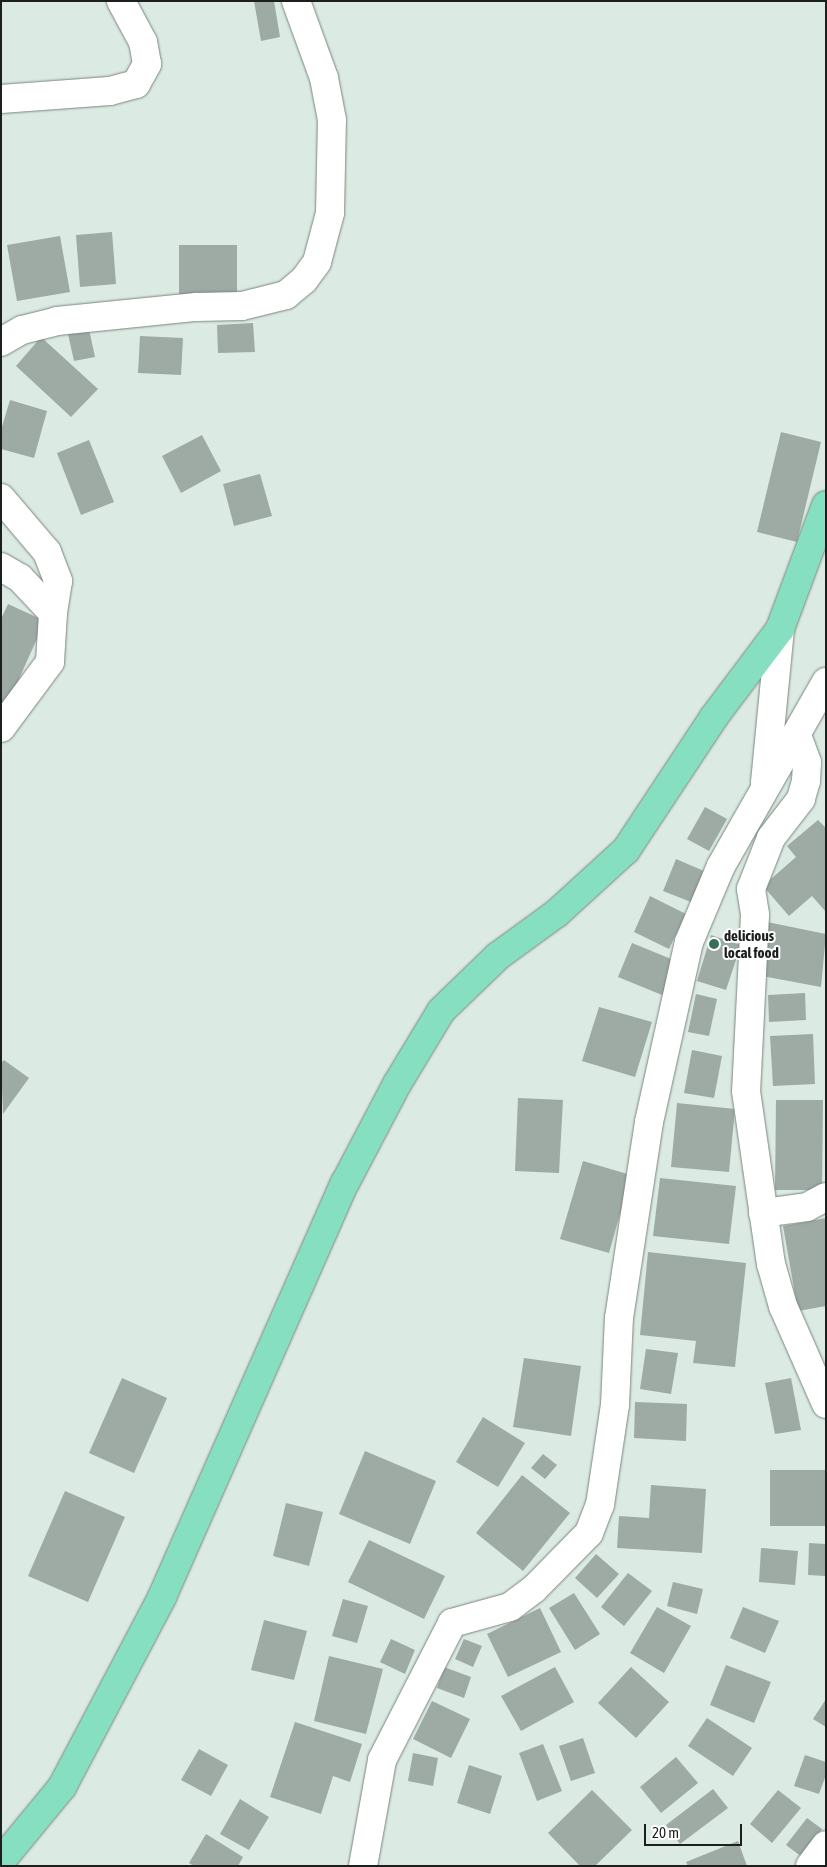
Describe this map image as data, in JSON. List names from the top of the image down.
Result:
{
  "places": ["delicious local food"],
  "scale_bar": "20 m"
}
